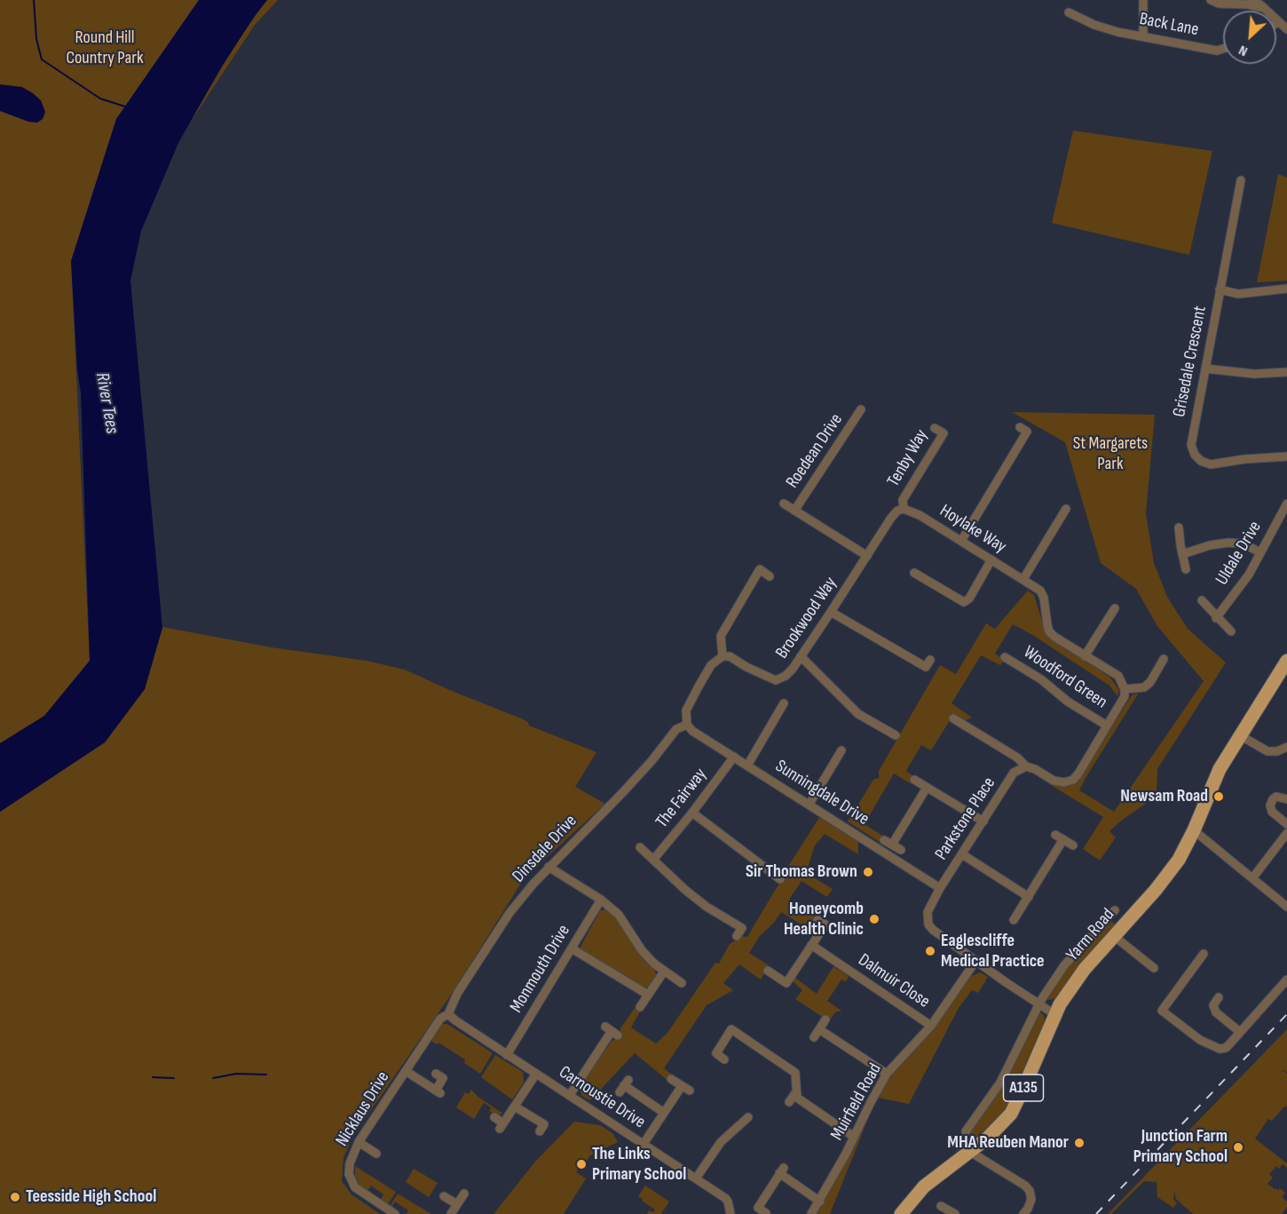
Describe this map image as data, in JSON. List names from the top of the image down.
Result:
{
  "streets": {
    "main road": ["Yarm Road", "A135"],
    "street": [
      "Back Lane",
      "Grisedale Crescent",
      "Roedean Drive",
      "Tenby Way",
      "Hoylake Way",
      "Uldale Drive",
      "Brookwood Way",
      "Woodford Green",
      "Sunningdale Drive",
      "The Fairway",
      "Parkstone Place",
      "Dinsdale Drive",
      "Monmouth Drive",
      "Dalmuir Close",
      "Carnoustie Drive",
      "Muirfield Road",
      "Nicklaus Drive"
    ]
  },
  "crossings": [
    ["Roedean Drive", "Brookwood Way"],
    ["Tenby Way", "Hoylake Way"],
    ["Tenby Way", "Brookwood Way"],
    ["Hoylake Way", "Brookwood Way"],
    ["Sunningdale Drive", "The Fairway"],
    ["Sunningdale Drive", "Parkstone Place"],
    ["Sunningdale Drive", "Dinsdale Drive"],
    ["Parkstone Place", "Muirfield Road"],
    ["Dinsdale Drive", "Carnoustie Drive"],
    ["Dinsdale Drive", "Nicklaus Drive"],
    ["Monmouth Drive", "Carnoustie Drive"],
    ["Dalmuir Close", "Muirfield Road"],
    ["Carnoustie Drive", "Nicklaus Drive"]
  ],
  "water": ["River Tees"],
  "parks": ["Round Hill Country Park", "St Margarets Park"],
  "places": [
    "Newsam Road",
    "Sir Thomas Brown",
    "Honeycomb Health Clinic",
    "Eaglescliffe Medical Practice",
    "MHA Reuben Manor",
    "Junction Farm Primary School",
    "The Links Primary School",
    "Teesside High School"
  ],
  "north": "bottom left"
}
